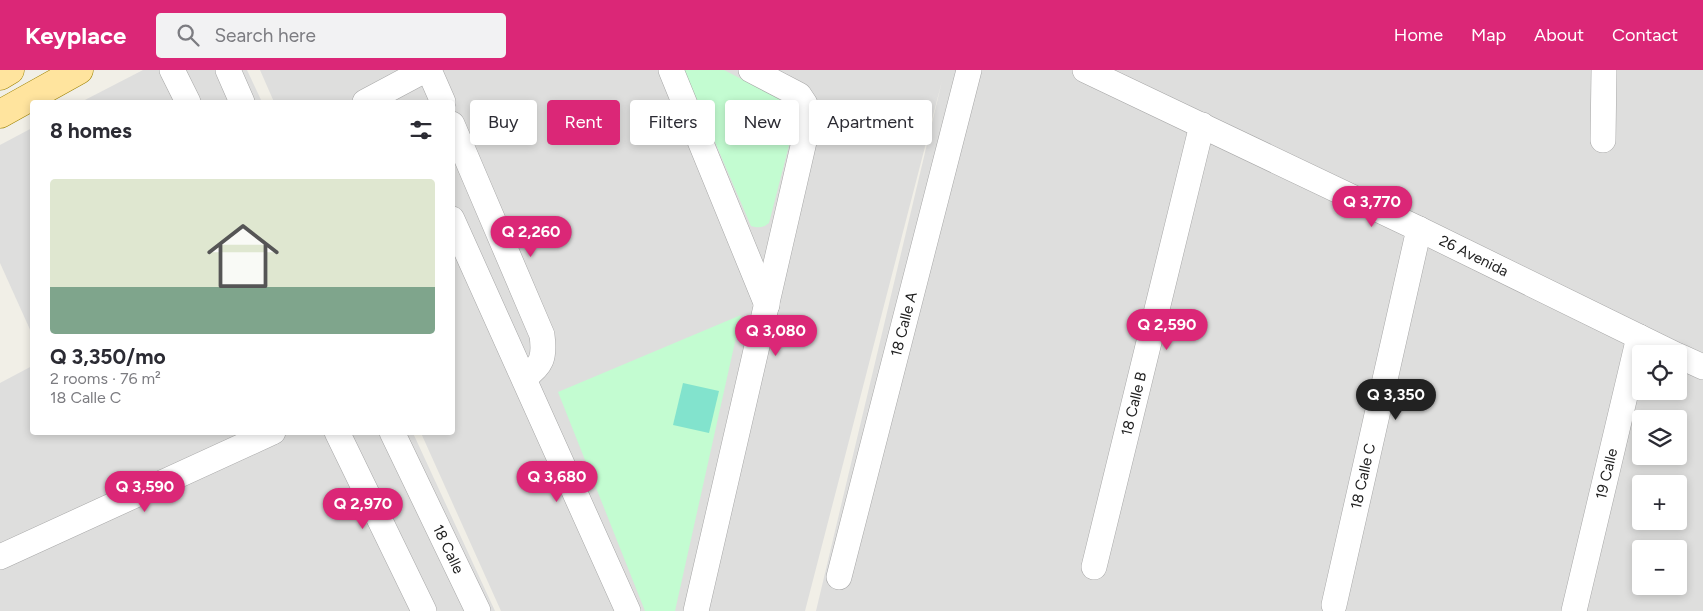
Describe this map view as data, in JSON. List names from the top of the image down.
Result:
{
  "streets": {
    "street": [
      "26 Avenida",
      "18 Calle A",
      "18 Calle B",
      "19 Calle",
      "18 Calle C",
      "18 Calle"
    ]
  },
  "crossings": [
    ["26 Avenida", "18 Calle B"],
    ["26 Avenida", "19 Calle"],
    ["26 Avenida", "18 Calle C"]
  ],
  "page": {
    "header": "Keyplace",
    "search": "Search here",
    "nav": [
      "Home",
      "Map",
      "About",
      "Contact"
    ],
    "chip": [
      "Buy",
      "Rent",
      "Filters",
      "New",
      "Apartment"
    ],
    "heading": "8 homes",
    "list": [
      {
        "name": "Q 3,350/mo",
        "note": "2 rooms · 76 m² · 18 Calle C"
      }
    ],
    "price": [
      "Q 3,770",
      "Q 2,260",
      "Q 2,590",
      "Q 3,080",
      "Q 3,350",
      "Q 3,680",
      "Q 3,590",
      "Q 2,970"
    ],
    "map_buttons": ["+", "−"]
  }
}
